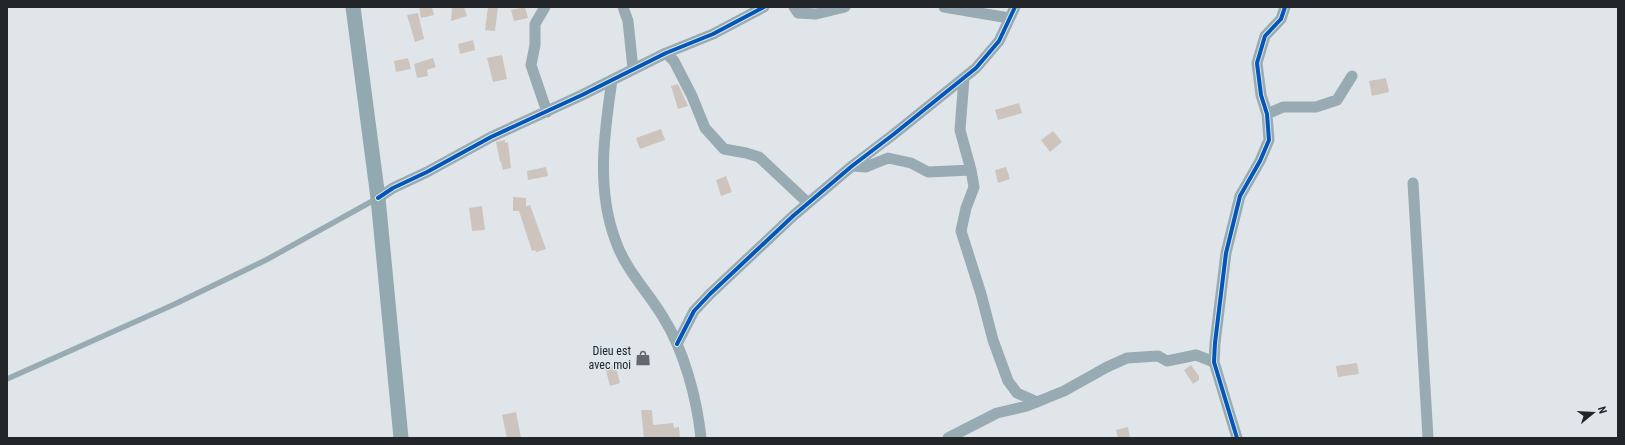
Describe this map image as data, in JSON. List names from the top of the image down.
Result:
{
  "places": {
    "shop": ["Dieu est avec moi"]
  },
  "north": "right"
}
